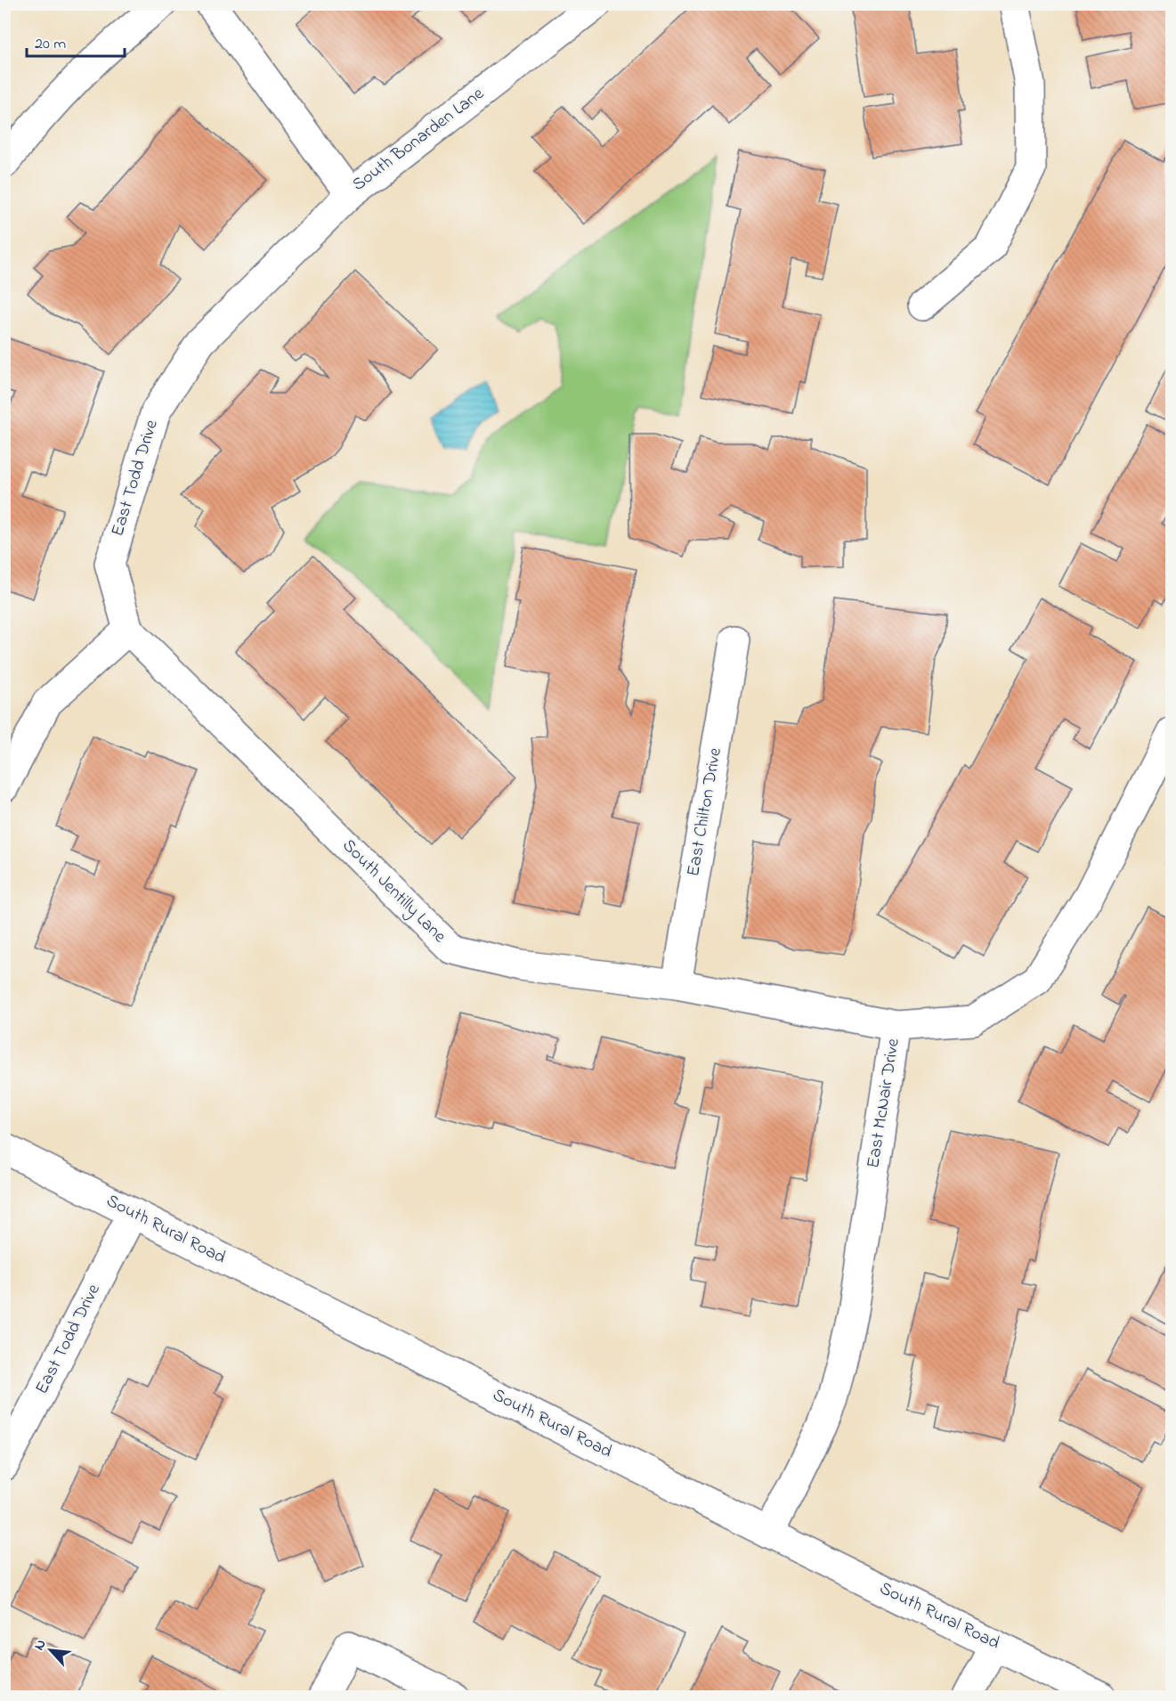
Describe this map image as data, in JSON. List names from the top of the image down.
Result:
{
  "streets": {
    "street": [
      "South Bonarden Lane",
      "East Todd Drive",
      "East Chilton Drive",
      "South Jentilly Lane",
      "East McNair Drive",
      "South Rural Road"
    ]
  },
  "crossings": [
    ["South Bonarden Lane", "East Todd Drive"],
    ["East Todd Drive", "South Jentilly Lane"],
    ["East Todd Drive", "South Rural Road"],
    ["East Chilton Drive", "South Jentilly Lane"],
    ["South Jentilly Lane", "East McNair Drive"],
    ["East McNair Drive", "South Rural Road"]
  ],
  "scale_bar": "20 m",
  "north": "top left"
}
